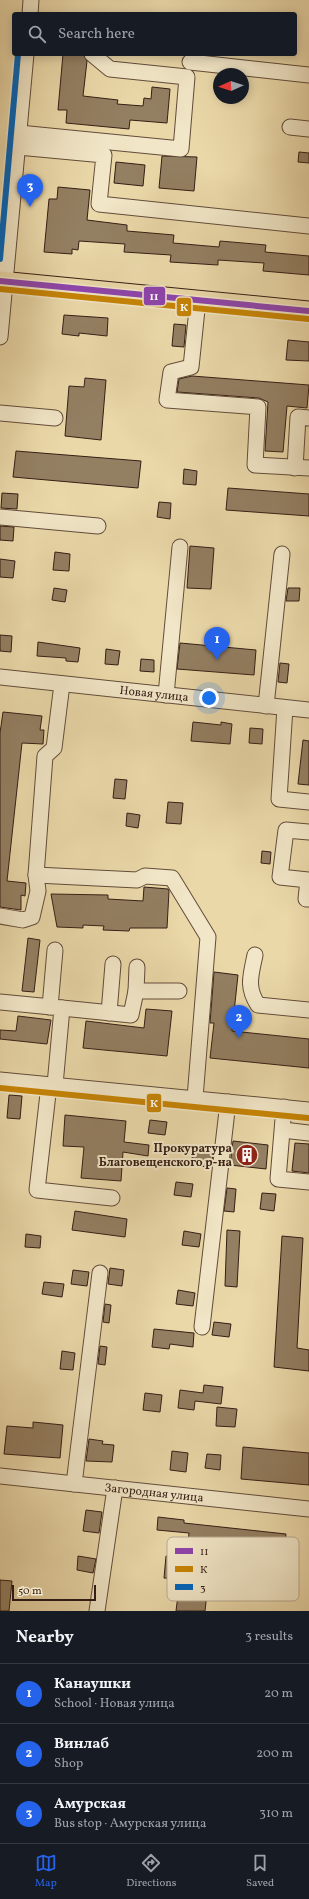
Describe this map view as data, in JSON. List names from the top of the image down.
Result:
{
  "streets": {
    "street": ["Новая улица", "Загородная улица"]
  },
  "places": {
    "building": ["Прокуратура Благовещенского р-на"]
  },
  "lines": ["transit line 3", "transit line 11", "transit line К"],
  "legend": ["11", "К", "3"],
  "scale_bar": "50 m",
  "north": "left",
  "page": {
    "search": "Search here",
    "pins": ["3", "1", "2"],
    "scale": "50 m",
    "heading": ["Nearby", "3 results"],
    "list": [
      {
        "mark": "1",
        "name": "Канаушки",
        "note": "School · Новая улица",
        "value": "20 m"
      },
      {
        "mark": "2",
        "name": "Винлаб",
        "note": "Shop",
        "value": "200 m"
      },
      {
        "mark": "3",
        "name": "Амурская",
        "note": "Bus stop · Амурская улица",
        "value": "310 m"
      }
    ],
    "nav": ["Map", "Directions", "Saved"]
  }
}
